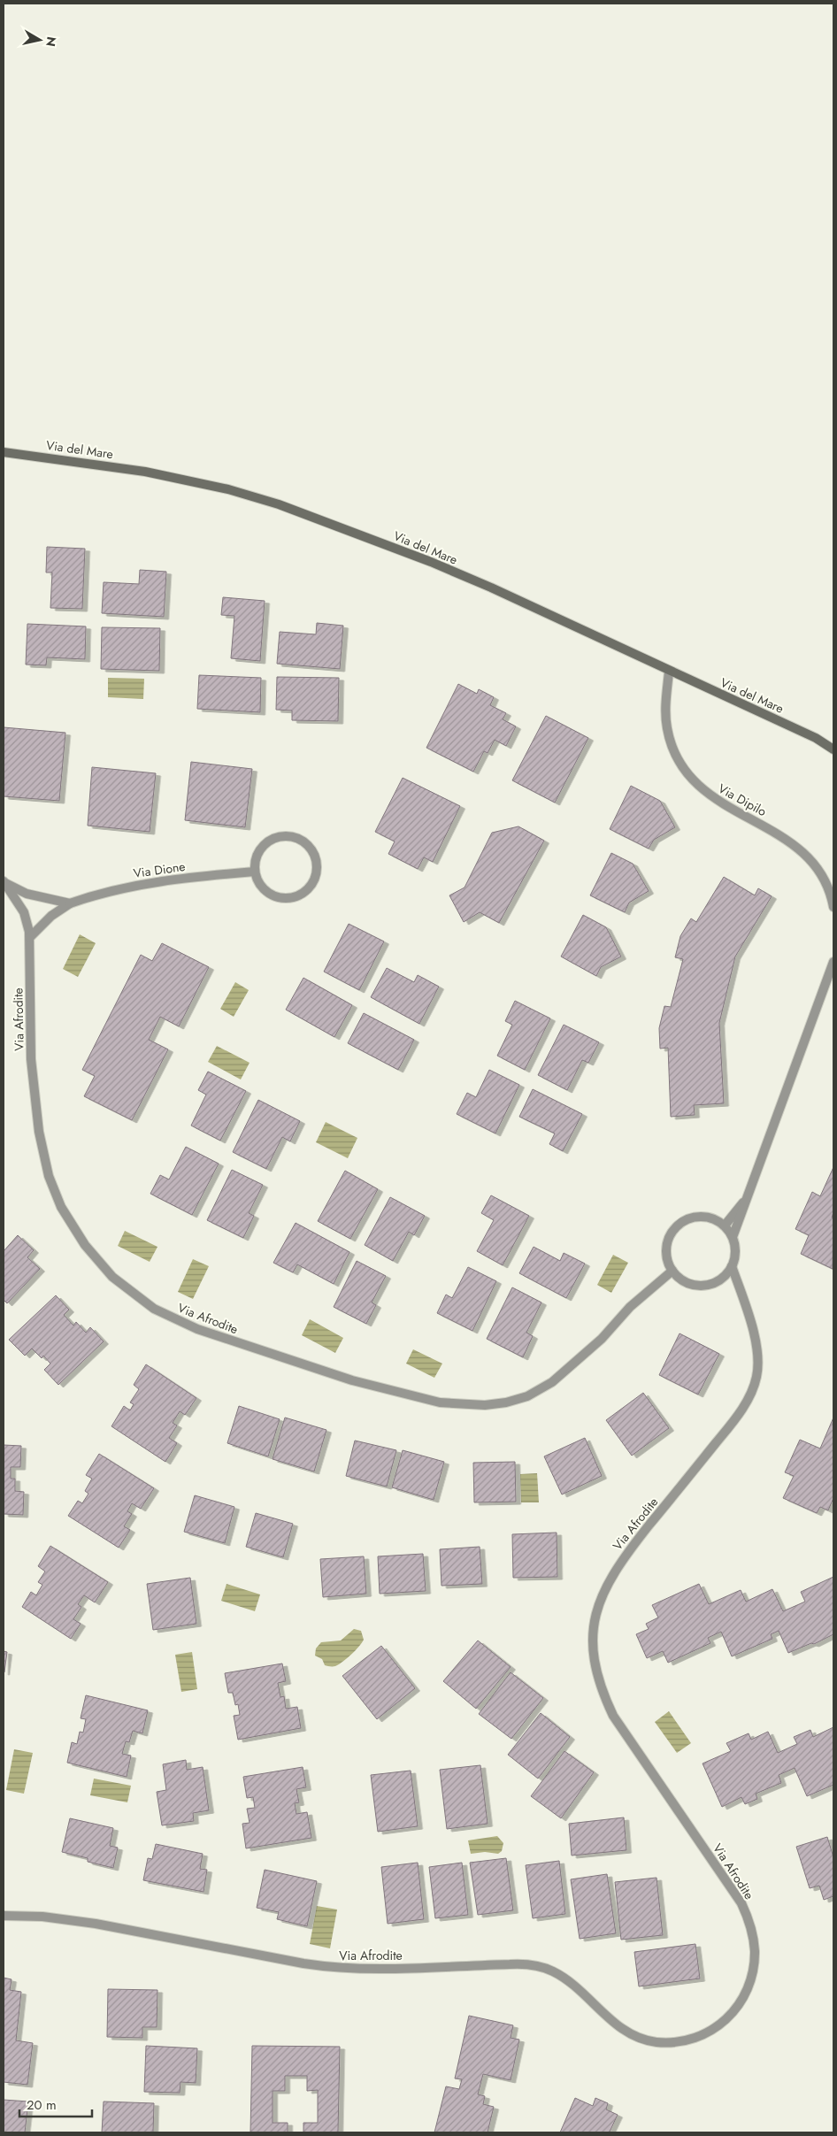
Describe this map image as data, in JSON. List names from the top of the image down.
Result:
{
  "streets": {
    "main road": ["Via del Mare"],
    "street": ["Via Dipilo", "Via Dione", "Via Afrodite"]
  },
  "crossings": [
    ["Via del Mare", "Via Dipilo"],
    ["Via Dione", "Via Afrodite"]
  ],
  "scale_bar": "20 m",
  "north": "right"
}
